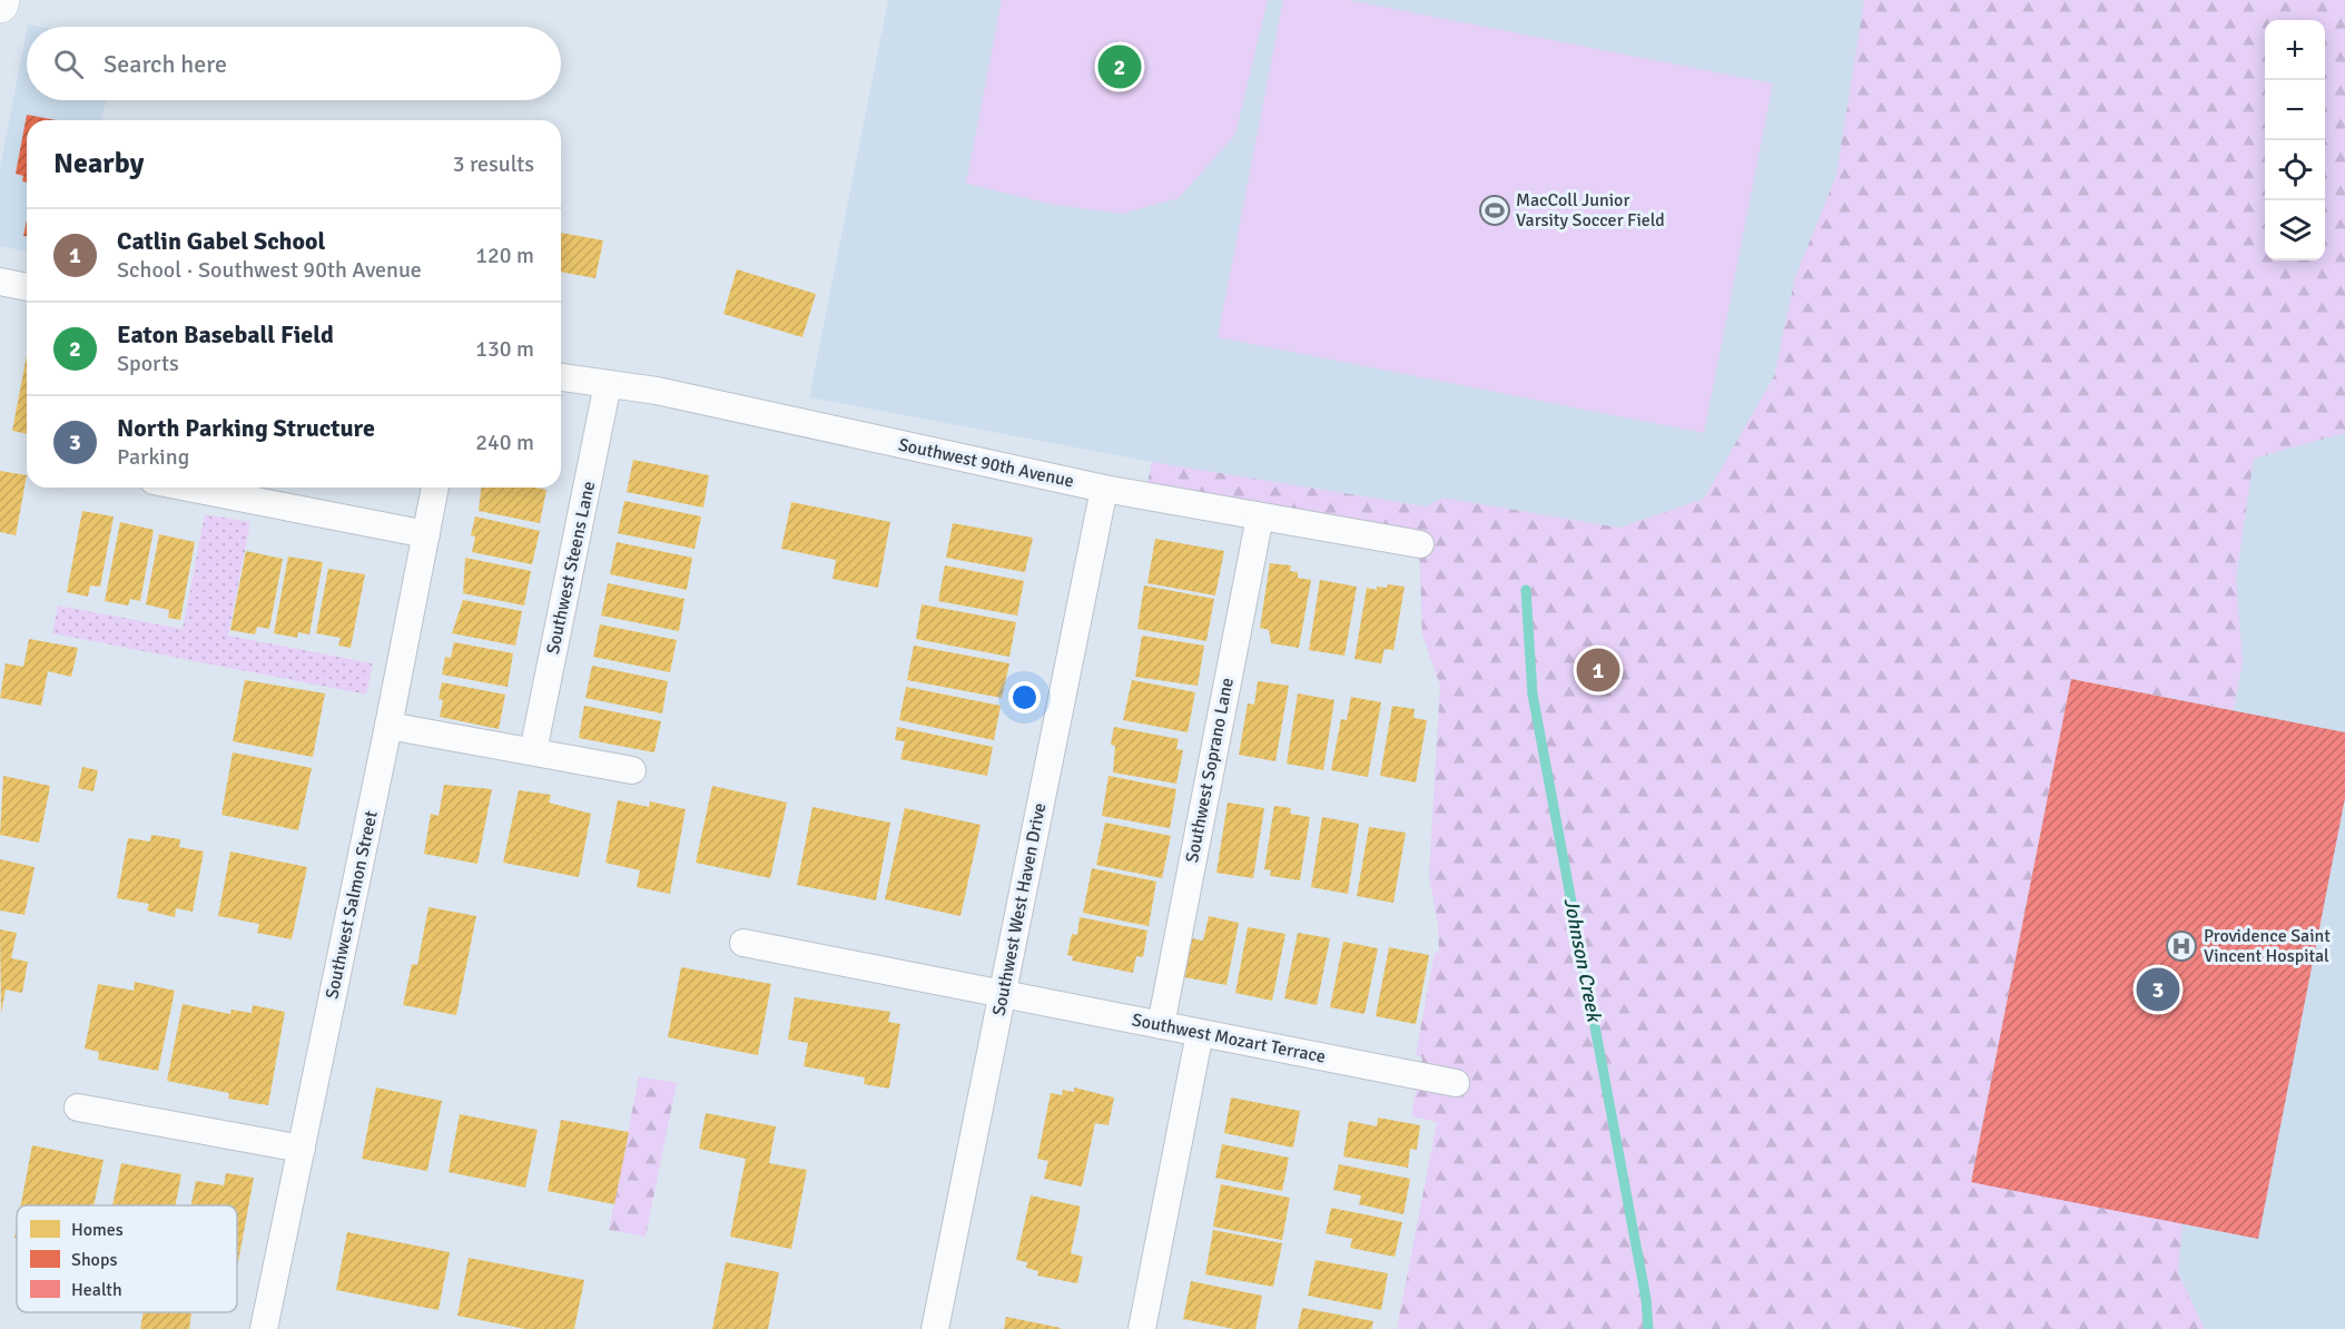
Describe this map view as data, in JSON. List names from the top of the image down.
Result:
{
  "streets": {
    "street": [
      "Southwest 90th Avenue",
      "Southwest Steens Lane",
      "Southwest Soprano Lane",
      "Southwest Salmon Street",
      "Southwest West Haven Drive",
      "Southwest Mozart Terrace"
    ]
  },
  "crossings": [
    ["Southwest 90th Avenue", "Southwest Steens Lane"],
    ["Southwest 90th Avenue", "Southwest Soprano Lane"],
    ["Southwest 90th Avenue", "Southwest West Haven Drive"],
    ["Southwest Soprano Lane", "Southwest Mozart Terrace"],
    ["Southwest West Haven Drive", "Southwest Mozart Terrace"]
  ],
  "water": ["Johnson Creek"],
  "places": {
    "sports": ["MacColl Junior Varsity Soccer Field"],
    "hospital": ["Providence Saint Vincent Hospital"]
  },
  "legend": ["Homes", "Shops", "Health"],
  "page": {
    "map_buttons": ["+", "−"],
    "search": "Search here",
    "pins": ["2", "1", "3"],
    "heading": ["Nearby", "3 results"],
    "list": [
      {
        "mark": "1",
        "name": "Catlin Gabel School",
        "note": "School · Southwest 90th Avenue",
        "value": "120 m"
      },
      {
        "mark": "2",
        "name": "Eaton Baseball Field",
        "note": "Sports",
        "value": "130 m"
      },
      {
        "mark": "3",
        "name": "North Parking Structure",
        "note": "Parking",
        "value": "240 m"
      }
    ]
  }
}
